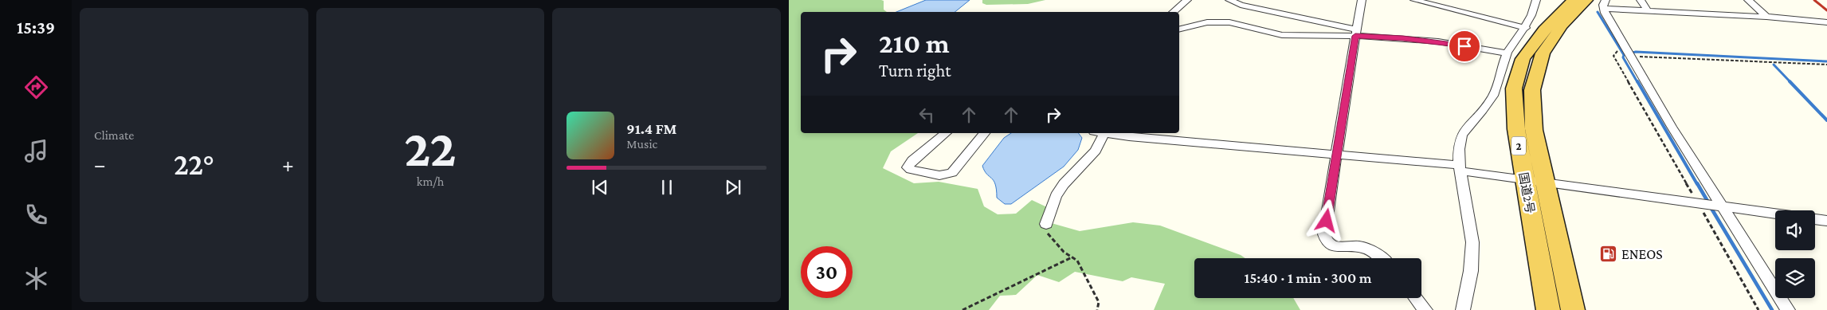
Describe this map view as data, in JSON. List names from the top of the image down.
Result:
{
  "streets": {
    "highway": ["2", "国道2号"]
  },
  "places": {
    "fuel station": ["ENEOS"]
  },
  "page": {
    "tabs": "15:39",
    "tile": [
      "Climate",
      ["22", "km/h"]
    ],
    "turn": ["210 m", "Turn right"],
    "song": ["91.4 FM", "Music"],
    "heat": ["−", "22°", "+"],
    "limit": "30",
    "trip": "15:40 · 1 min · 300 m"
  }
}
